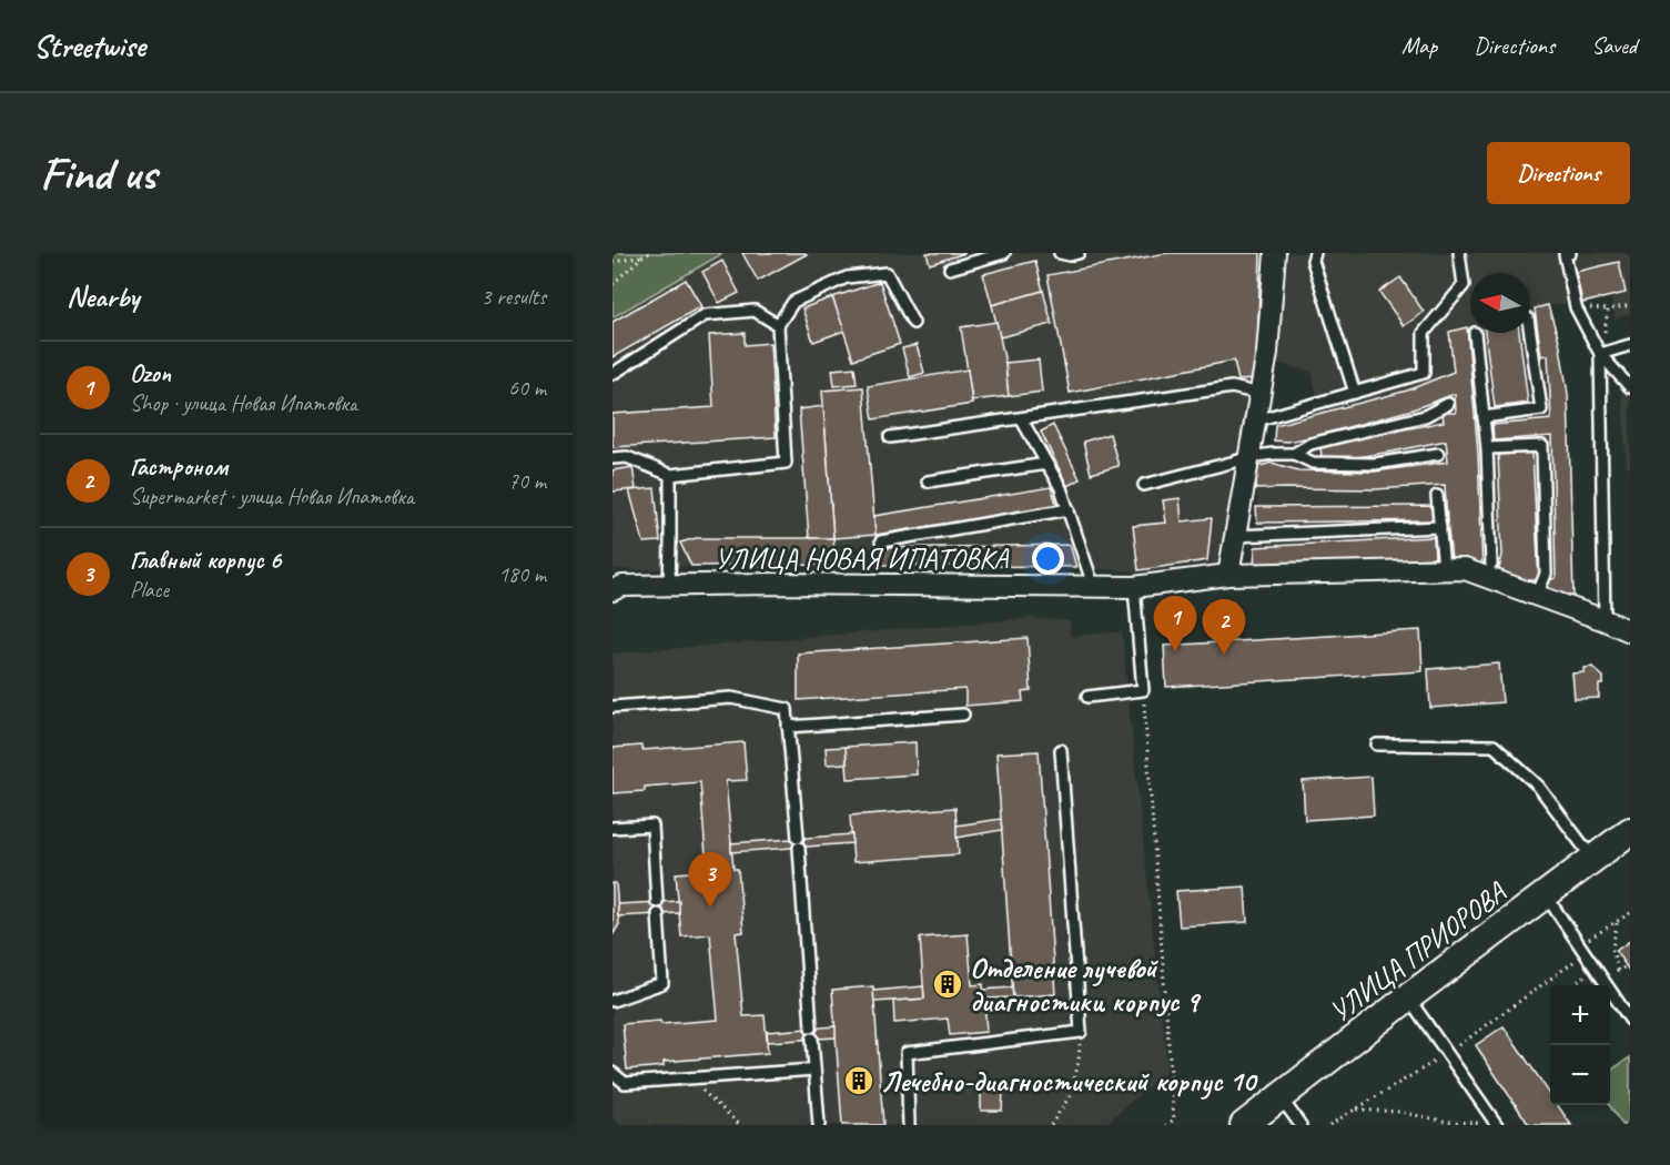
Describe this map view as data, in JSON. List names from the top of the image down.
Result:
{
  "streets": {
    "street": ["УЛИЦА НОВАЯ ИПАТОВКА", "УЛИЦА ПРИОРОВА"]
  },
  "places": {
    "building": ["Отделение лучевой диагностики корпус 9", "Лечебно-диагностический корпус 10"]
  },
  "north": "left",
  "page": {
    "header": "Streetwise",
    "nav": ["Map", "Directions", "Saved"],
    "buttons": "Directions",
    "title": "Find us",
    "heading": ["Nearby", "3 results"],
    "list": [
      {
        "mark": "1",
        "name": "Ozon",
        "note": "Shop · улица Новая Ипатовка",
        "value": "60 m"
      },
      {
        "mark": "2",
        "name": "Гастроном",
        "note": "Supermarket · улица Новая Ипатовка",
        "value": "70 m"
      },
      {
        "mark": "3",
        "name": "Главный корпус 6",
        "note": "Place",
        "value": "180 m"
      }
    ],
    "pins": ["1", "2", "3"],
    "map_buttons": ["+", "−"]
  }
}
